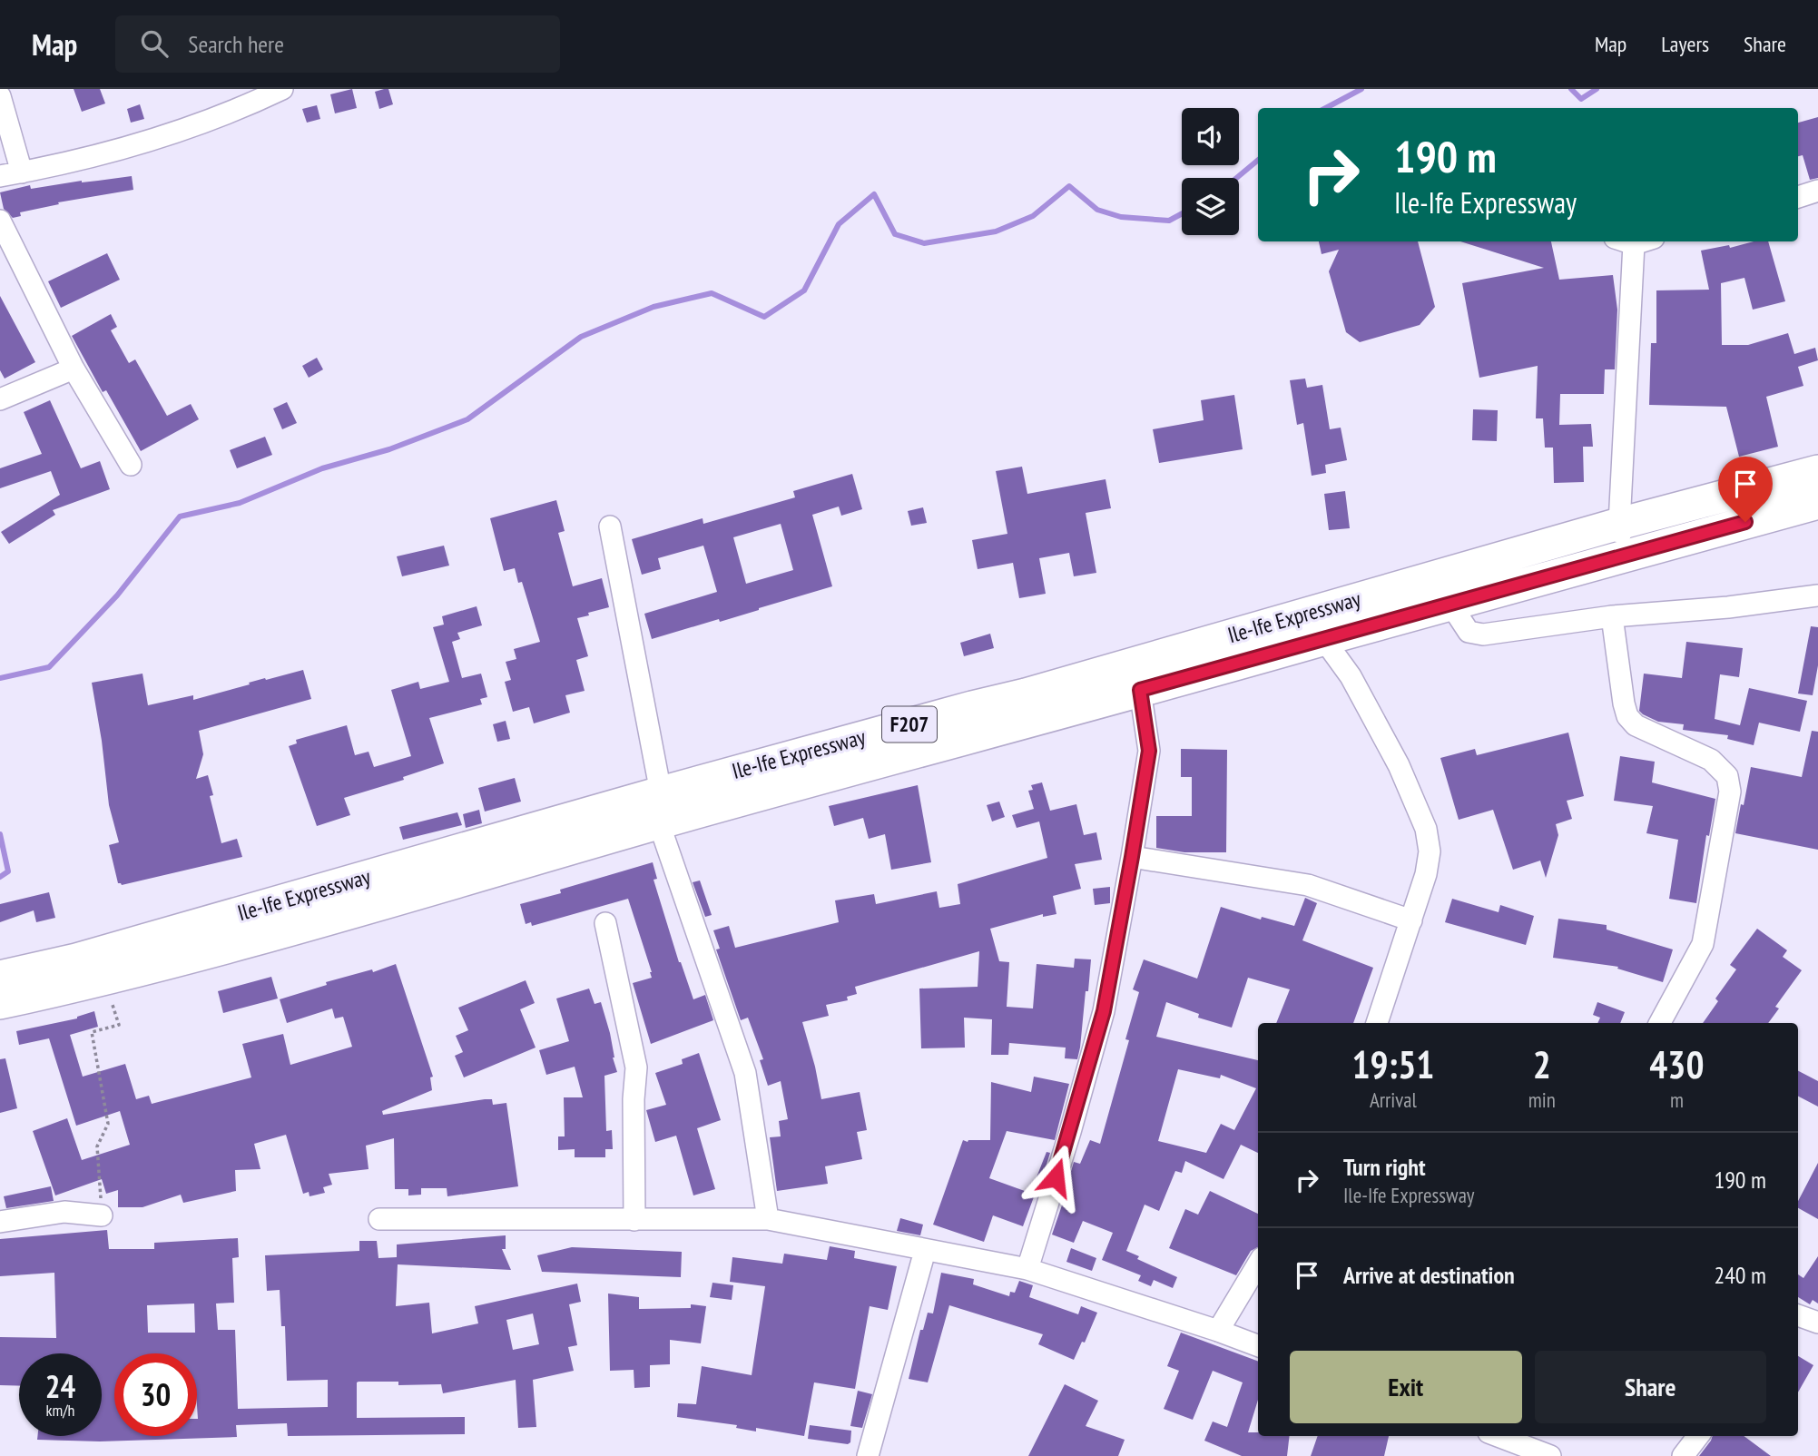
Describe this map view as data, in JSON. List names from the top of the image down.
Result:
{
  "streets": {
    "main road": ["Ile-Ife Expressway", "F207"]
  },
  "page": {
    "header": "Map",
    "search": "Search here",
    "nav": ["Map", "Layers", "Share"],
    "turn": ["190 m", "Ile-Ife Expressway"],
    "eta": [
      "19:51",
      "Arrival",
      "2",
      "min",
      "430",
      "m"
    ],
    "list": [
      {
        "name": "Turn right",
        "note": "Ile-Ife Expressway",
        "value": "190 m"
      },
      {
        "name": "Arrive at destination",
        "value": "240 m"
      }
    ],
    "buttons": ["Exit", "Share"],
    "speed": "24 km/h",
    "limit": "30"
  }
}
